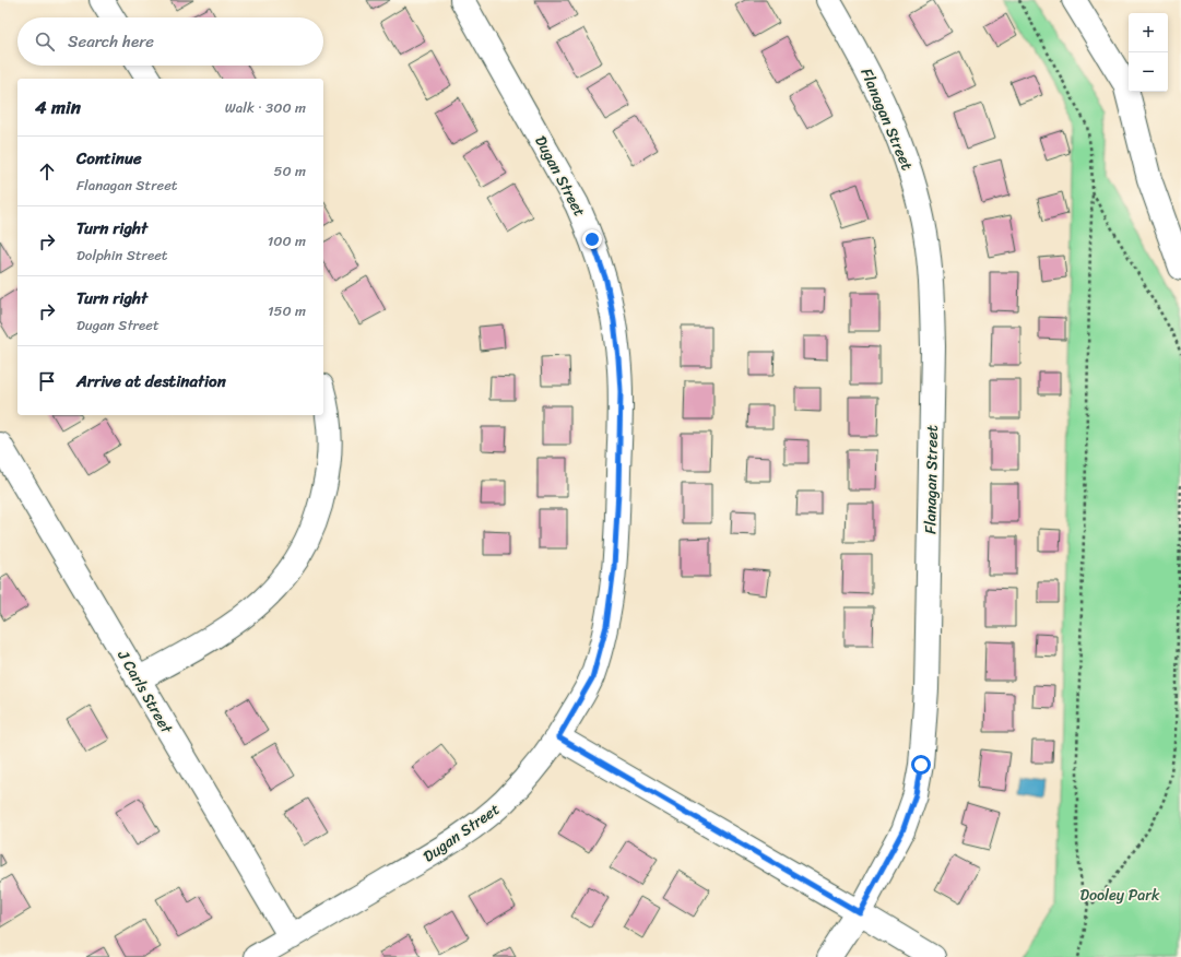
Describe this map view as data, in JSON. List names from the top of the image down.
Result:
{
  "streets": {
    "street": ["Flanagan Street", "Dugan Street", "J Carls Street"]
  },
  "crossings": [
    ["Dugan Street", "J Carls Street"]
  ],
  "parks": ["Dooley Park"],
  "page": {
    "map_buttons": ["+", "−"],
    "search": "Search here",
    "heading": ["4 min", "Walk · 300 m"],
    "list": [
      ["Continue", "Flanagan Street", "50 m"],
      ["Turn right", "Dolphin Street", "100 m"],
      ["Turn right", "Dugan Street", "150 m"],
      "Arrive at destination"
    ]
  }
}
